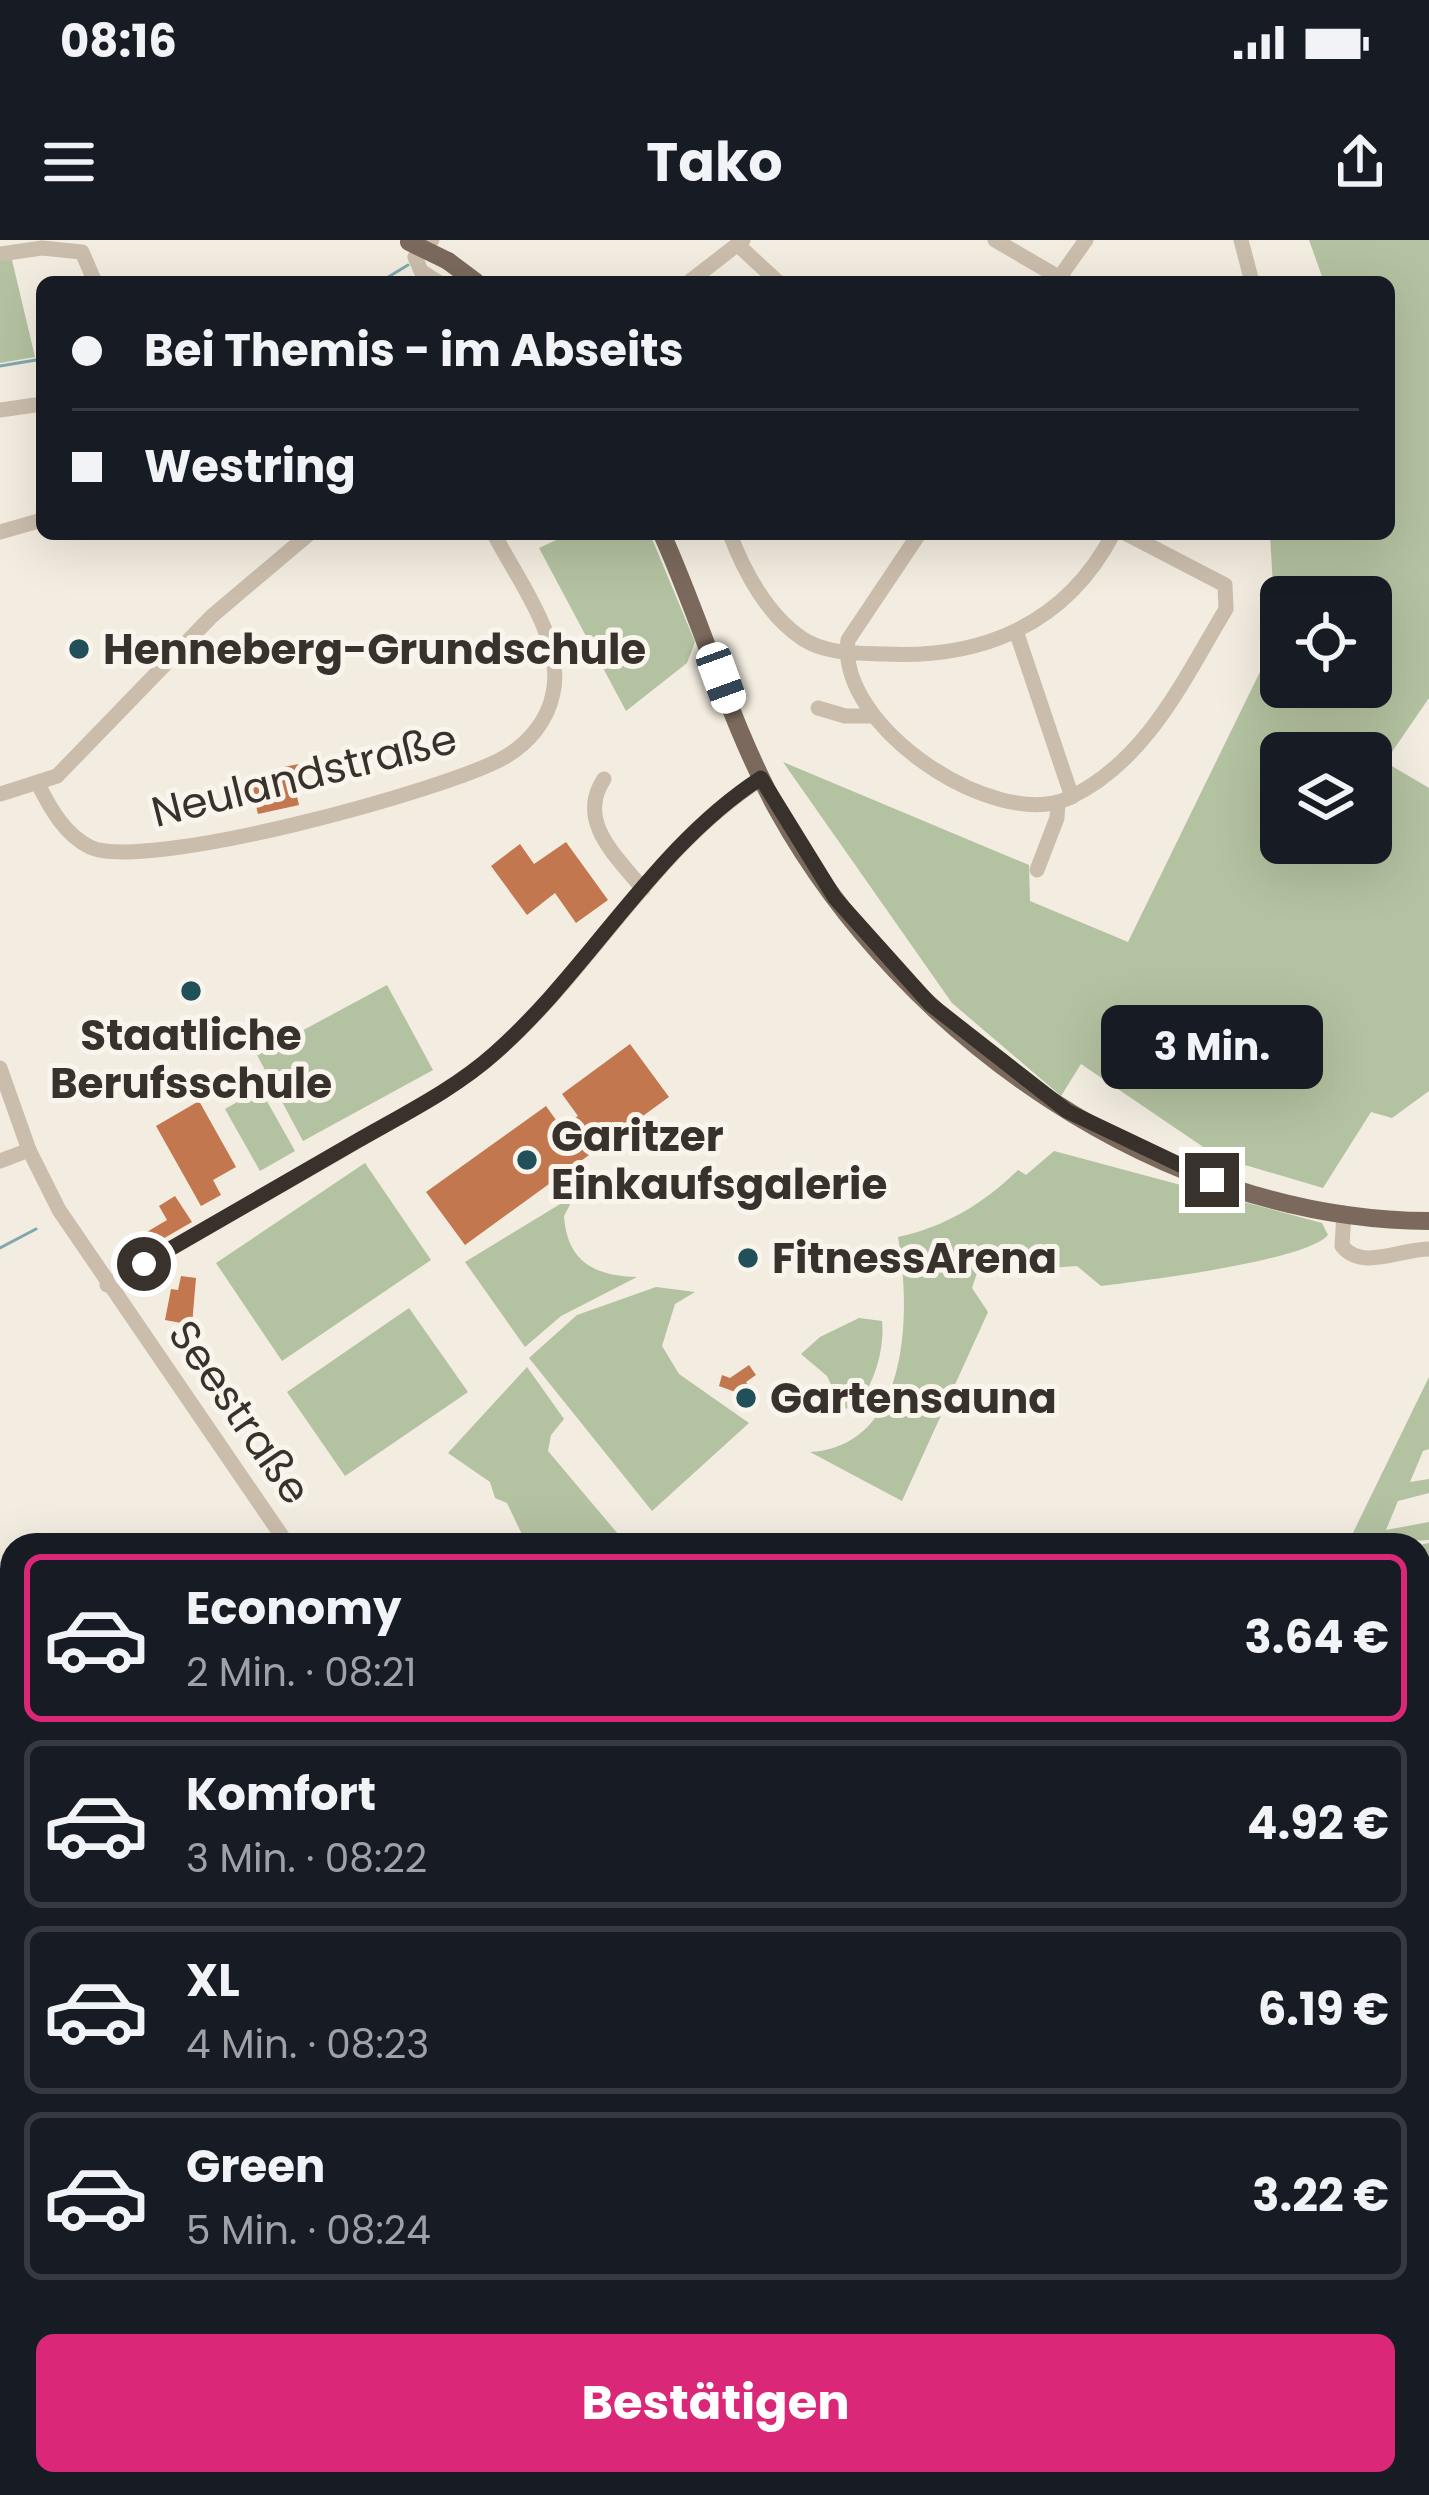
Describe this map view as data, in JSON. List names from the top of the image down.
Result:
{
  "streets": {
    "street": ["Neulandstraße", "Seestraße"]
  },
  "places": [
    "Henneberg-Grundschule",
    "Staatliche Berufsschule",
    "Garitzer Einkaufsgalerie",
    "FitnessArena",
    "Gartensauna"
  ],
  "page": {
    "status": "08:16",
    "header": "Tako",
    "banner": ["Bei Themis - im Abseits", "Westring"],
    "bubble": "3 Min.",
    "list": [
      {
        "name": "Economy",
        "note": "2 Min. · 08:21",
        "value": "3.64 €"
      },
      {
        "name": "Komfort",
        "note": "3 Min. · 08:22",
        "value": "4.92 €"
      },
      {
        "name": "XL",
        "note": "4 Min. · 08:23",
        "value": "6.19 €"
      },
      {
        "name": "Green",
        "note": "5 Min. · 08:24",
        "value": "3.22 €"
      }
    ],
    "buttons": "Bestätigen"
  }
}
